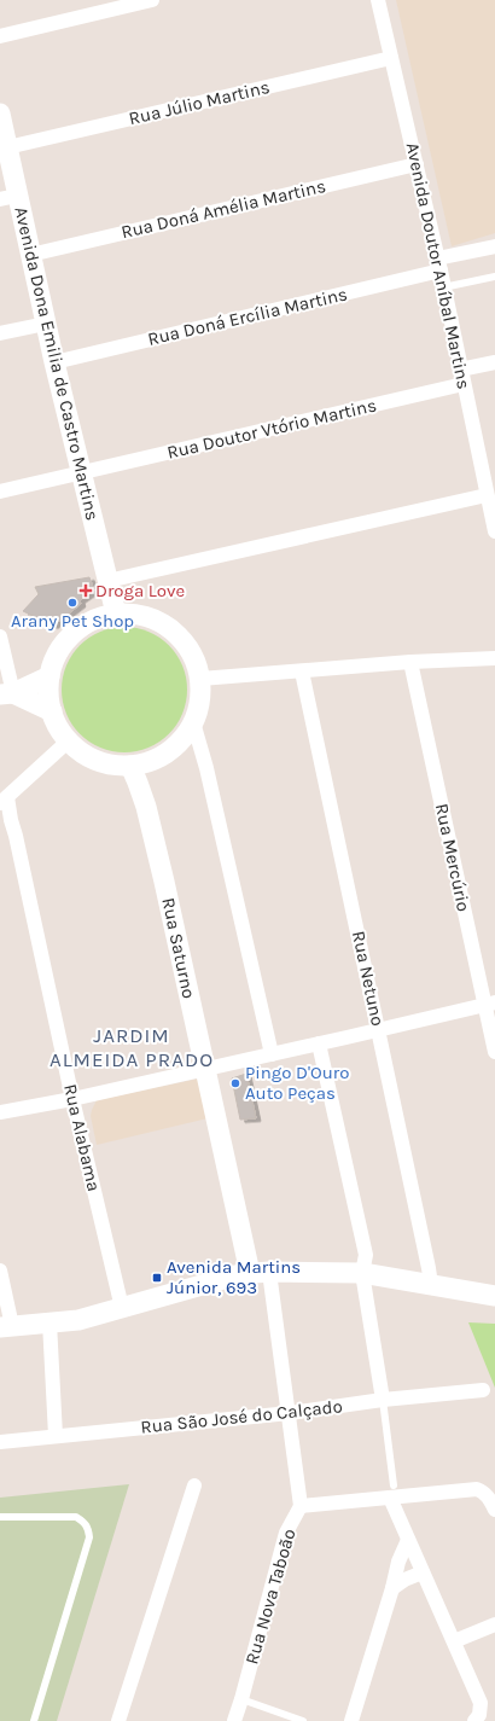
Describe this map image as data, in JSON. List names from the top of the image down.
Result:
{
  "streets": {
    "street": [
      "Rua Júlio Martins",
      "Rua Doná Amélia Martins",
      "Avenida Doutor Aníbal Martins",
      "Rua Doná Ercília Martins",
      "Avenida Dona Emilia de Castro Martins",
      "Rua Doutor Vtório Martins",
      "Rua Mercúrio",
      "Rua Saturno",
      "Rua Netuno",
      "Rua Alabama",
      "Rua São José do Calçado",
      "Rua Nova Taboão"
    ]
  },
  "crossings": [
    ["Rua Júlio Martins", "Avenida Doutor Aníbal Martins"],
    ["Rua Júlio Martins", "Avenida Dona Emilia de Castro Martins"],
    ["Rua Doná Amélia Martins", "Avenida Doutor Aníbal Martins"],
    ["Rua Doná Amélia Martins", "Avenida Dona Emilia de Castro Martins"],
    ["Avenida Doutor Aníbal Martins", "Rua Doná Ercília Martins"],
    ["Avenida Doutor Aníbal Martins", "Rua Doutor Vtório Martins"],
    ["Rua Doná Ercília Martins", "Avenida Dona Emilia de Castro Martins"],
    ["Avenida Dona Emilia de Castro Martins", "Rua Doutor Vtório Martins"],
    ["Avenida Dona Emilia de Castro Martins", "Rua Saturno"],
    ["Rua Saturno", "Rua Nova Taboão"],
    ["Rua São José do Calçado", "Rua Nova Taboão"]
  ],
  "districts": ["JARDIM ALMEIDA PRADO"],
  "places": {
    "health": ["Droga Love"],
    "other": ["Arany Pet Shop", "Pingo D'Ouro Auto Peças"],
    "transit": ["Avenida Martins Júnior, 693"]
  }
}
